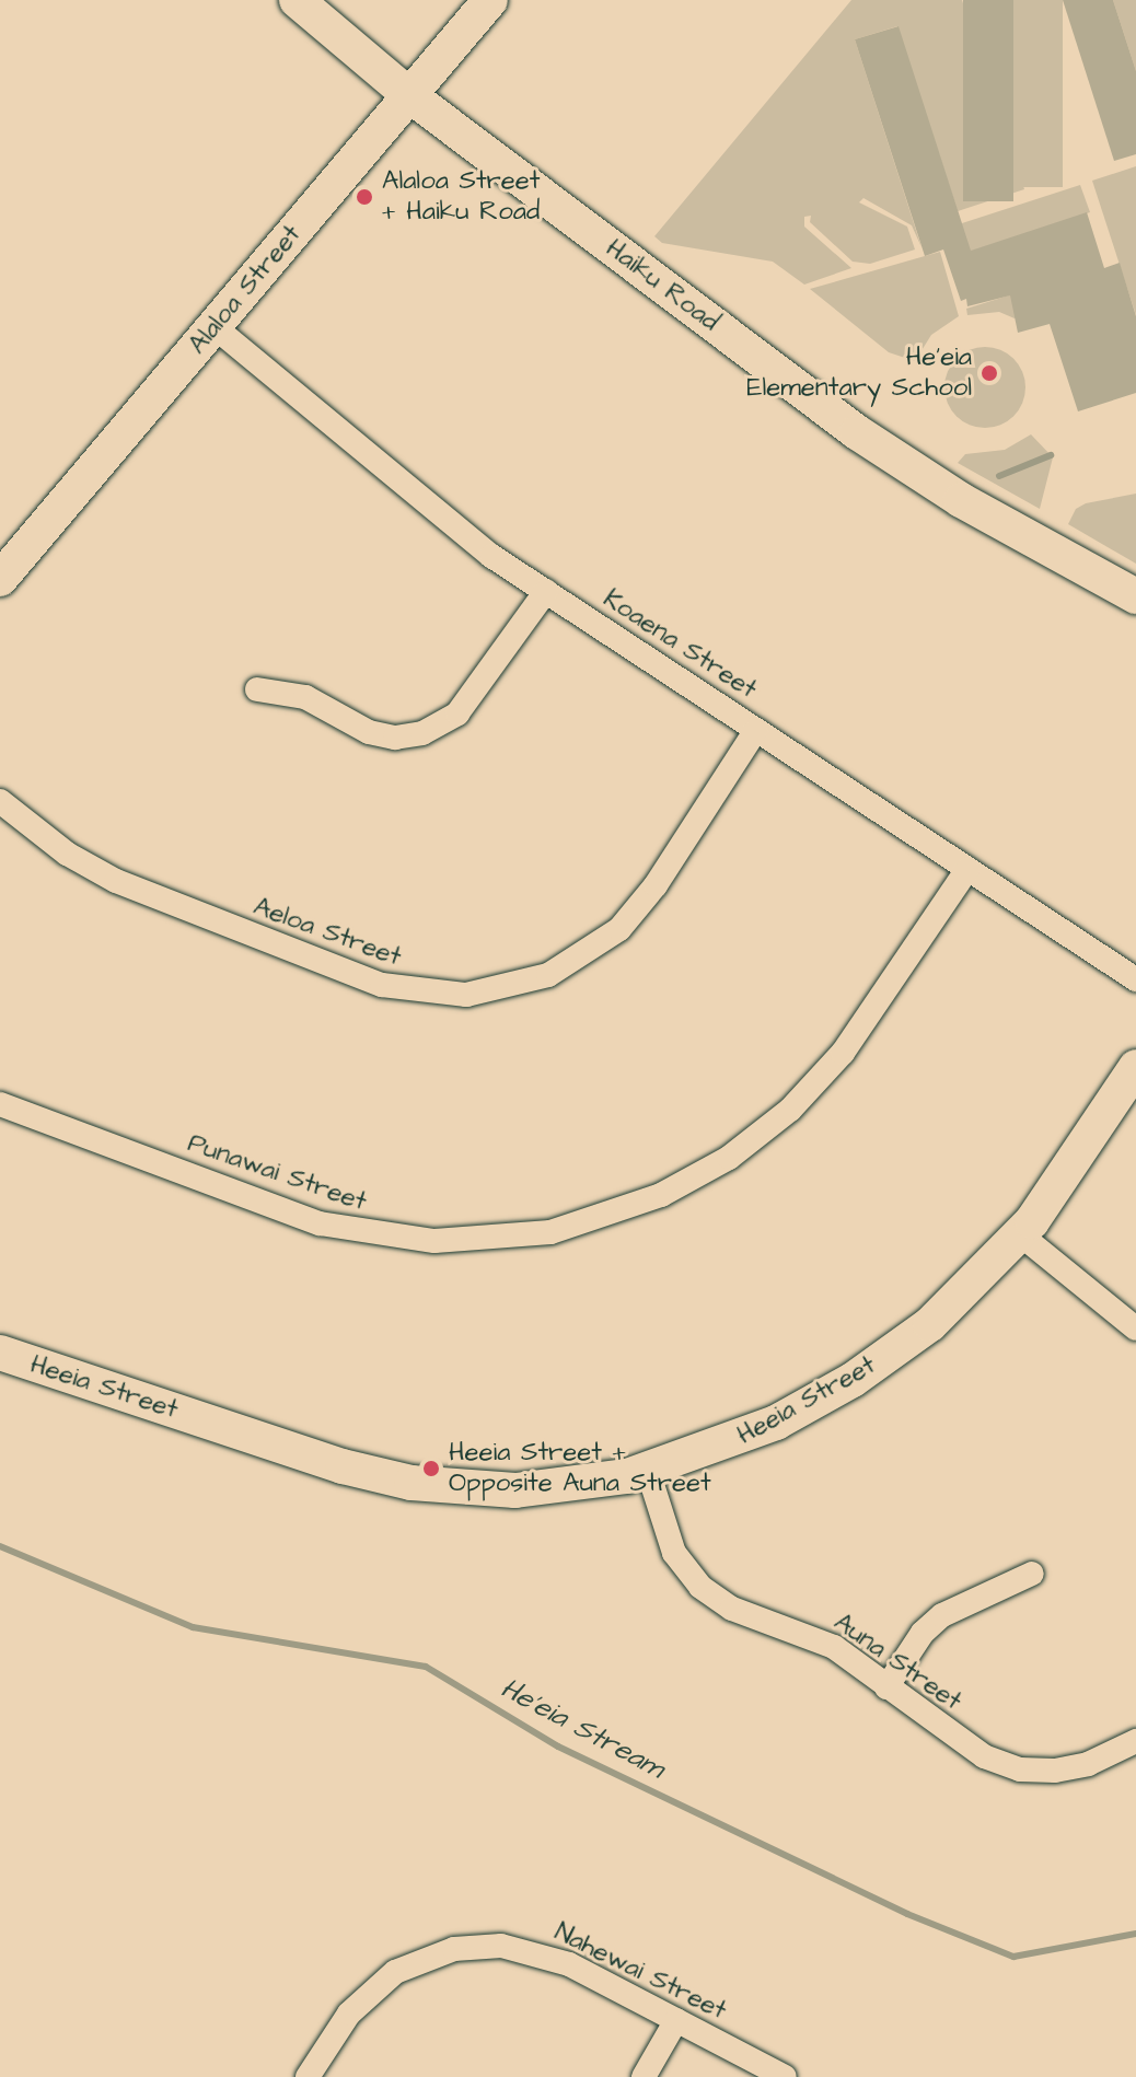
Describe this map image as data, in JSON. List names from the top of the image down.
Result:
{
  "streets": {
    "street": [
      "Haiku Road",
      "Alaloa Street",
      "Koaena Street",
      "Aeloa Street",
      "Punawai Street",
      "Heeia Street",
      "Auna Street",
      "Nahewai Street"
    ]
  },
  "crossings": [
    ["Haiku Road", "Alaloa Street"],
    ["Alaloa Street", "Koaena Street"],
    ["Koaena Street", "Aeloa Street"],
    ["Koaena Street", "Punawai Street"],
    ["Heeia Street", "Auna Street"]
  ],
  "water": ["He'eia Stream"],
  "places": ["Alaloa Street + Haiku Road", "He'eia Elementary School", "Heeia Street + Opposite Auna Street"]
}
